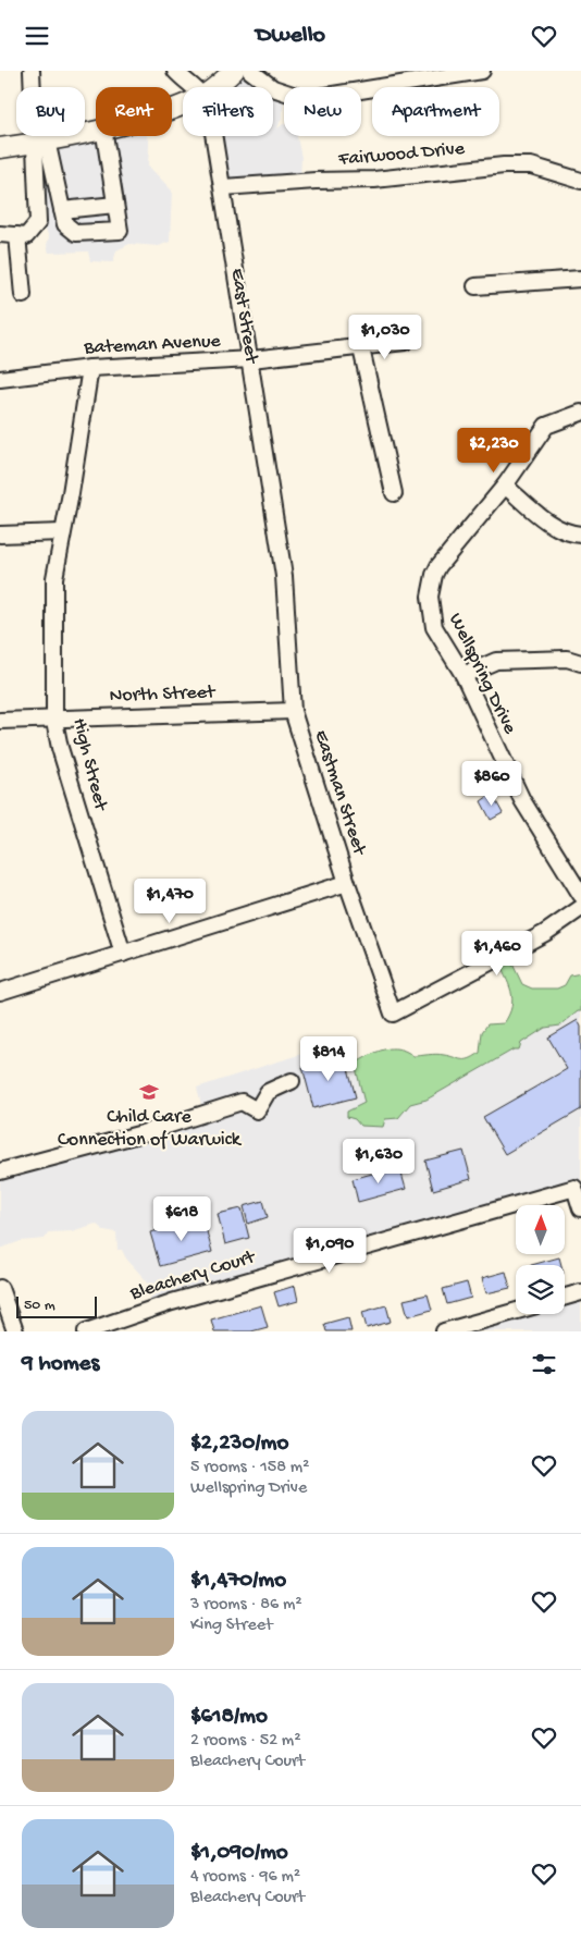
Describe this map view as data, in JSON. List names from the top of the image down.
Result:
{
  "streets": {
    "street": [
      "Fairwood Drive",
      "East Street",
      "Bateman Avenue",
      "Wellspring Drive",
      "North Street",
      "High Street",
      "Eastman Street",
      "Bleachery Court"
    ]
  },
  "crossings": [
    ["Fairwood Drive", "East Street"],
    ["East Street", "Bateman Avenue"],
    ["East Street", "Eastman Street"],
    ["Bateman Avenue", "High Street"],
    ["North Street", "High Street"],
    ["North Street", "Eastman Street"]
  ],
  "places": {
    "school or university": ["Child Care Connection of Warwick"]
  },
  "scale_bar": "50 m",
  "north": "top",
  "page": {
    "header": "Dwello",
    "chip": [
      "Buy",
      "Rent",
      "Filters",
      "New",
      "Apartment"
    ],
    "price": [
      "$1,030",
      "$2,230",
      "$860",
      "$1,470",
      "$1,460",
      "$814",
      "$1,630",
      "$618",
      "$1,090"
    ],
    "scale": "50 m",
    "heading": "9 homes",
    "list": [
      {
        "name": "$2,230/mo",
        "note": "5 rooms · 158 m² · Wellspring Drive"
      },
      {
        "name": "$1,470/mo",
        "note": "3 rooms · 86 m² · King Street"
      },
      {
        "name": "$618/mo",
        "note": "2 rooms · 52 m² · Bleachery Court"
      },
      {
        "name": "$1,090/mo",
        "note": "4 rooms · 96 m² · Bleachery Court"
      }
    ]
  }
}
